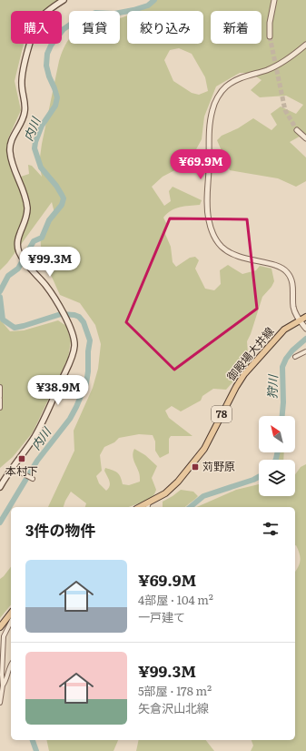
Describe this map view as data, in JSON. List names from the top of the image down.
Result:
{
  "streets": {
    "main road": ["御殿場大井線", "78"]
  },
  "water": ["内川", "狩川"],
  "places": {
    "transit": ["本村下", "苅野原"]
  },
  "north": "top left",
  "page": {
    "chip": [
      "購入",
      "賃貸",
      "絞り込み",
      "新着"
    ],
    "price": ["¥69.9M", "¥99.3M", "¥38.9M"],
    "heading": "3件の物件",
    "list": [
      {
        "name": "¥69.9M",
        "note": "4部屋 · 104 m² · 一戸建て"
      },
      {
        "name": "¥99.3M",
        "note": "5部屋 · 178 m² · 矢倉沢山北線"
      }
    ]
  }
}
